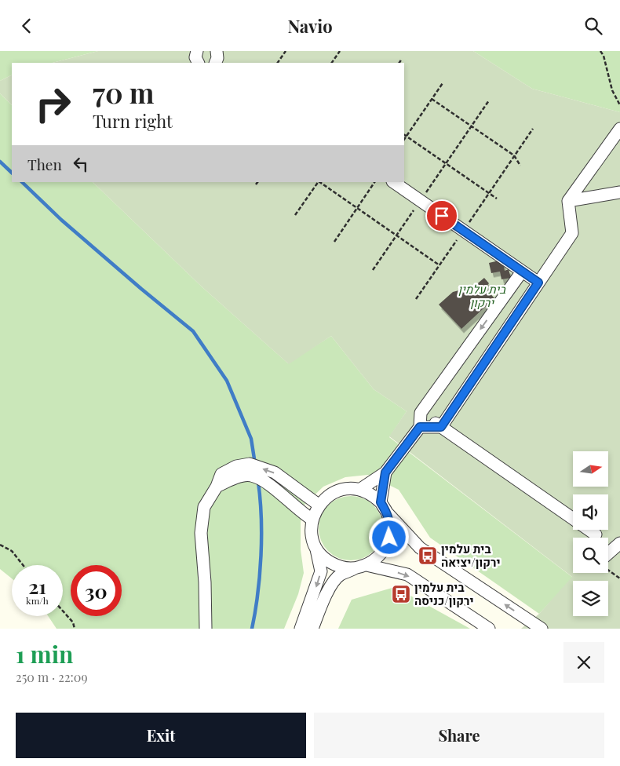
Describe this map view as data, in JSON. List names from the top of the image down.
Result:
{
  "parks": ["בית עלמין ירקון"],
  "places": {
    "bus stop": ["בית עלמין ירקון/יציאה", "בית עלמין ירקון/כניסה"]
  },
  "north": "right",
  "page": {
    "header": "Navio",
    "turn": ["70 m", "Turn right"],
    "then": "Then",
    "speed": "21 km/h",
    "limit": "30",
    "heading": ["1 min", "250 m · 22:09"],
    "buttons": ["Exit", "Share"]
  }
}
